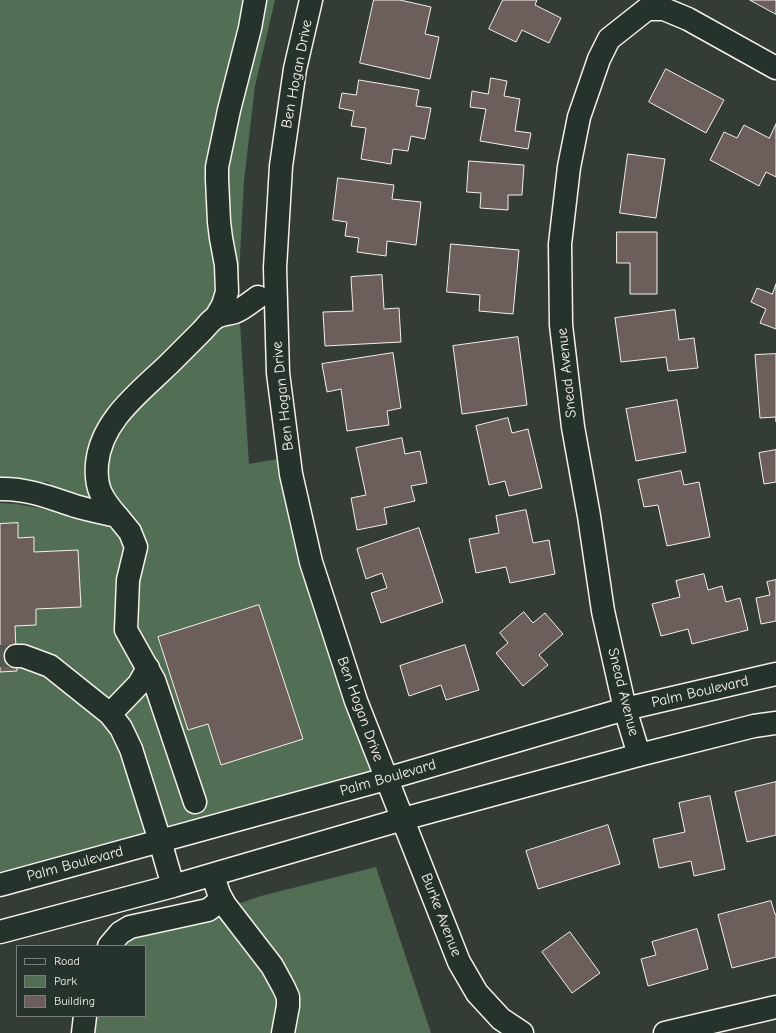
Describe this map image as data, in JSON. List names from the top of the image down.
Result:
{
  "streets": {
    "street": [
      "Ben Hogan Drive",
      "Snead Avenue",
      "Palm Boulevard",
      "Burke Avenue"
    ]
  },
  "crossings": [
    ["Ben Hogan Drive", "Palm Boulevard"],
    ["Ben Hogan Drive", "Burke Avenue"],
    ["Snead Avenue", "Palm Boulevard"],
    ["Palm Boulevard", "Burke Avenue"]
  ],
  "legend": ["Road", "Park", "Building"]
}
